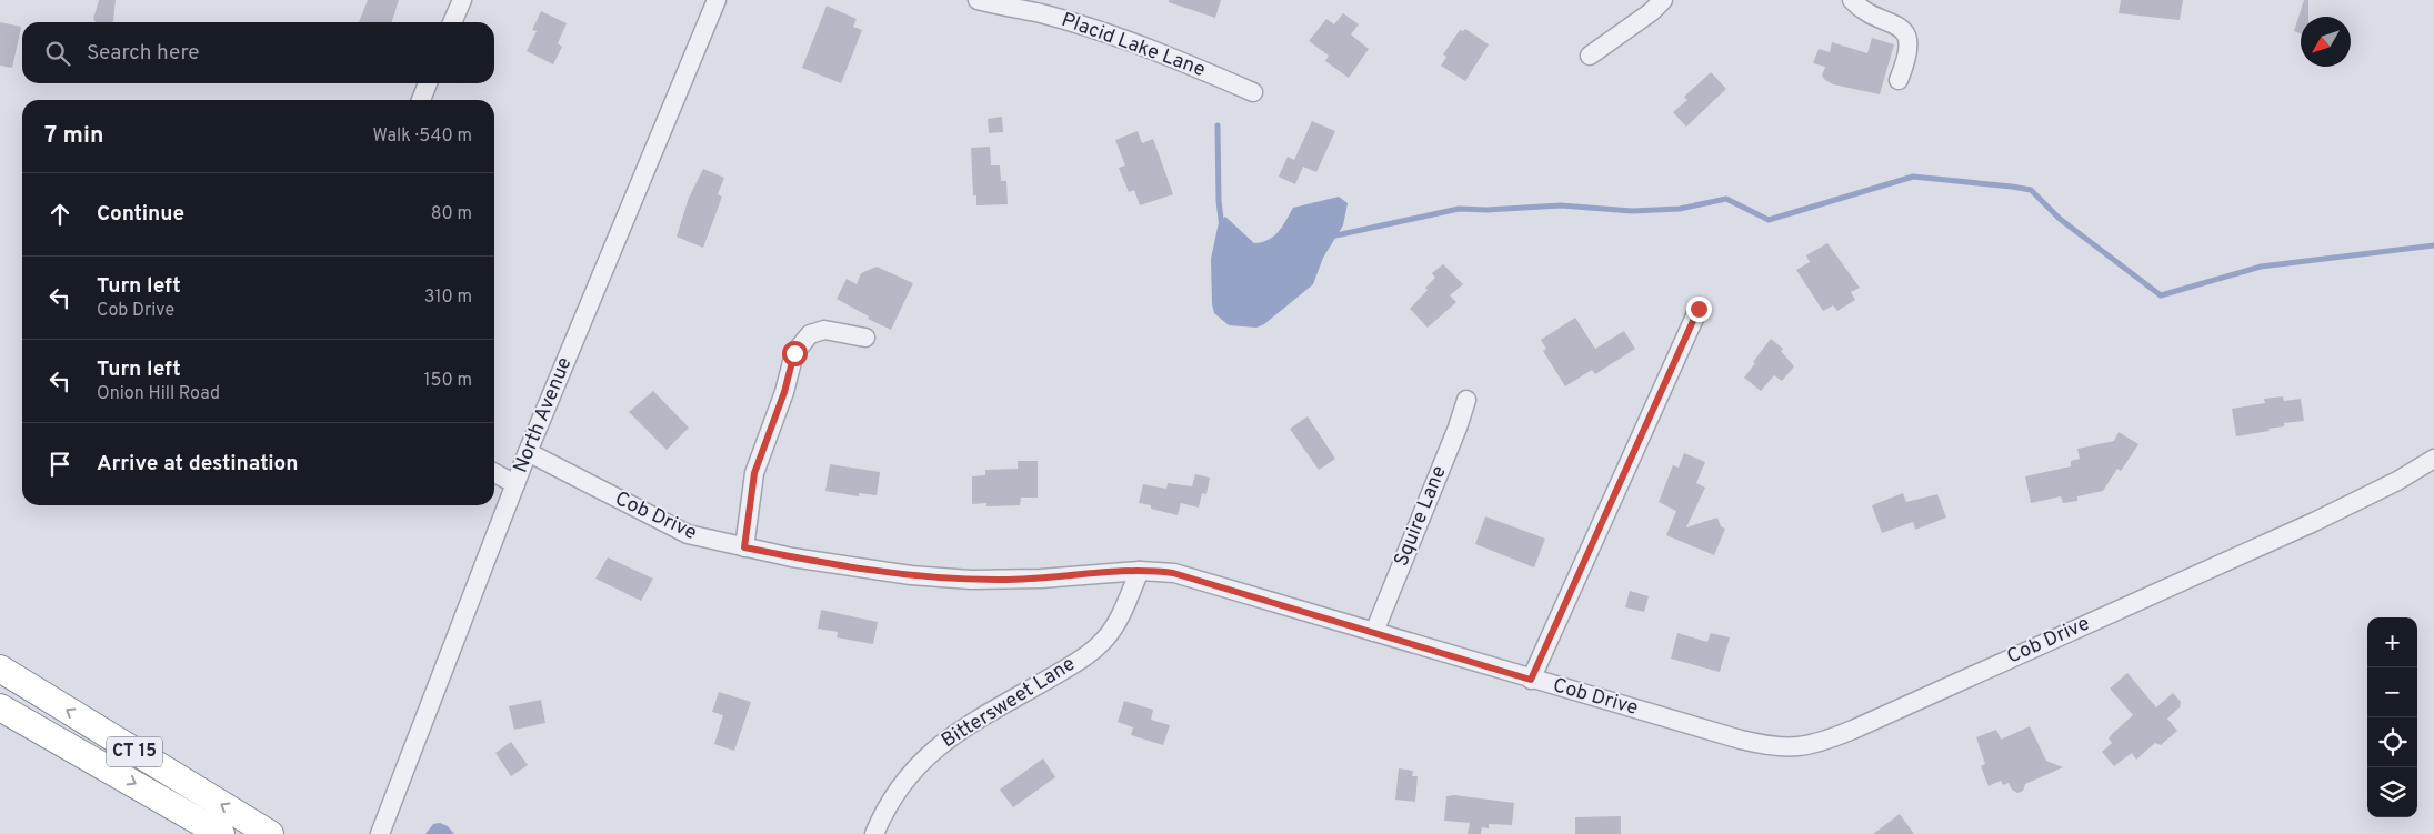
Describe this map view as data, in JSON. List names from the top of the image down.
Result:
{
  "streets": {
    "highway": ["CT 15"],
    "street": [
      "Placid Lake Lane",
      "North Avenue",
      "Cob Drive",
      "Squire Lane",
      "Bittersweet Lane"
    ]
  },
  "crossings": [
    ["North Avenue", "Cob Drive"],
    ["Cob Drive", "Squire Lane"],
    ["Cob Drive", "Bittersweet Lane"]
  ],
  "north": "bottom left",
  "page": {
    "search": "Search here",
    "heading": ["7 min", "Walk · 540 m"],
    "list": [
      ["Continue", "80 m"],
      ["Turn left", "Cob Drive", "310 m"],
      ["Turn left", "Onion Hill Road", "150 m"],
      "Arrive at destination"
    ],
    "map_buttons": ["+", "−"]
  }
}
